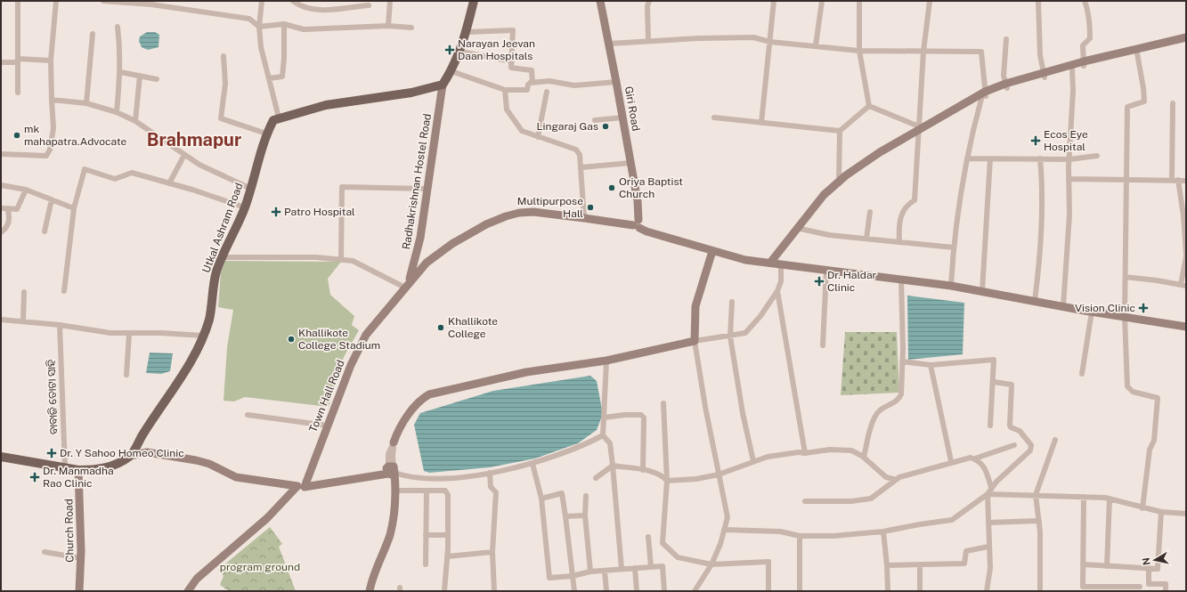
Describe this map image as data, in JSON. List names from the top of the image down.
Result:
{
  "streets": {
    "main road": ["Utkal Ashram Road"],
    "street": [
      "Giri Road",
      "Radhakrishnan Hostel Road",
      "Town Hall Road",
      "ବାବାଜି ତୋଟା ସାହି",
      "Church Road"
    ]
  },
  "crossings": [
    ["Giri Road", "Town Hall Road"],
    ["Radhakrishnan Hostel Road", "Town Hall Road"]
  ],
  "districts": ["Brahmapur"],
  "parks": ["program ground"],
  "places": {
    "health": [
      "Narayan Jeevan Daan Hospitals",
      "Ecos Eye Hospital",
      "Patro Hospital",
      "Dr. Haldar Clinic",
      "Vision Clinic",
      "Dr. Y Sahoo Homeo Clinic",
      "Dr. Manmadha Rao Clinic"
    ],
    "other": [
      "Lingaraj Gas",
      "mk mahapatra.Advocate",
      "Oriya Baptist Church",
      "Multipurpose Hall",
      "Khallikote College",
      "Khallikote College Stadium"
    ]
  },
  "north": "left"
}
